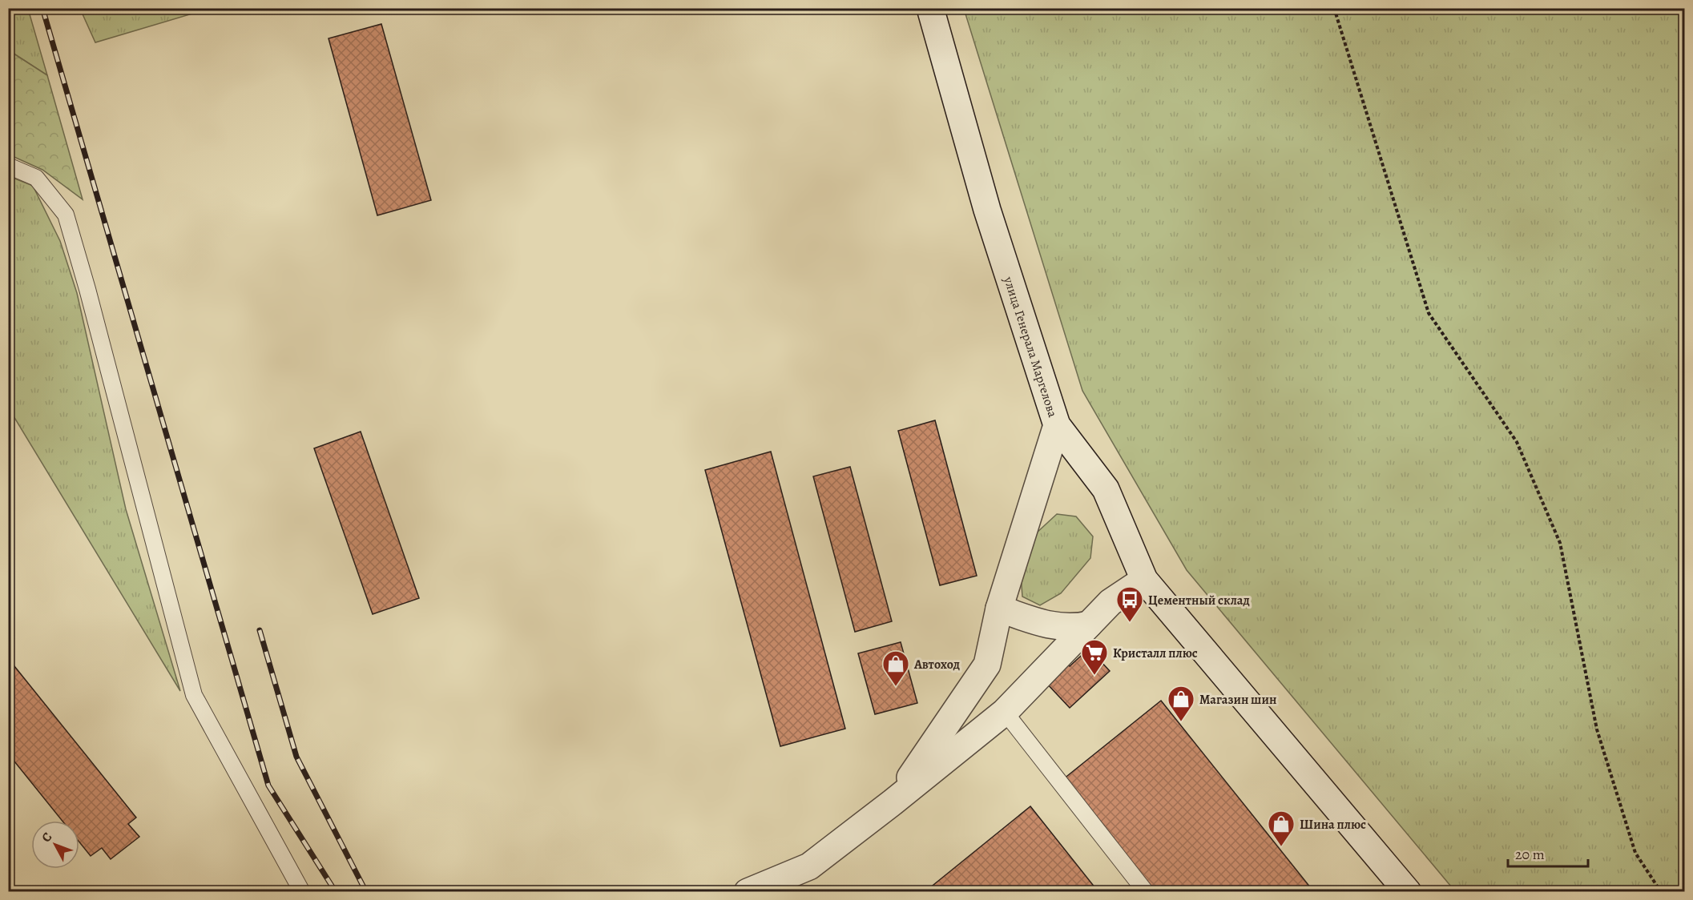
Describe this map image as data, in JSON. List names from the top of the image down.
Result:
{
  "streets": {
    "street": ["улица Генерала Маргелова"]
  },
  "places": {
    "bus stop": ["Цементный склад"],
    "supermarket": ["Кристалл плюс"],
    "shop": ["Автоход", "Магазин шин", "Шина плюс"]
  },
  "scale_bar": "20 m",
  "north": "top left"
}
